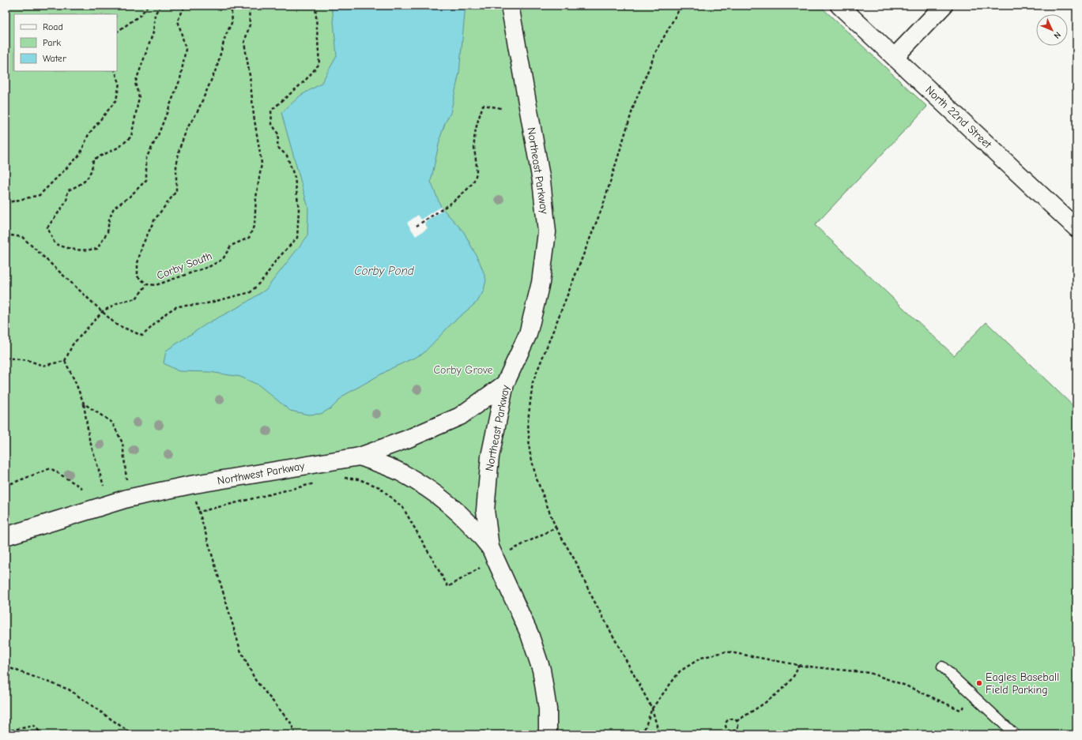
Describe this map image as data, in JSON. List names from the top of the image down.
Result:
{
  "streets": {
    "street": ["North 22nd Street", "Northeast Parkway", "Northwest Parkway"],
    "path": ["Corby South"]
  },
  "crossings": [
    ["Northeast Parkway", "Northwest Parkway"]
  ],
  "water": ["Corby Pond"],
  "parks": ["Corby Grove"],
  "places": ["Eagles Baseball Field Parking"],
  "legend": ["Road", "Park", "Water"],
  "north": "bottom right"
}
